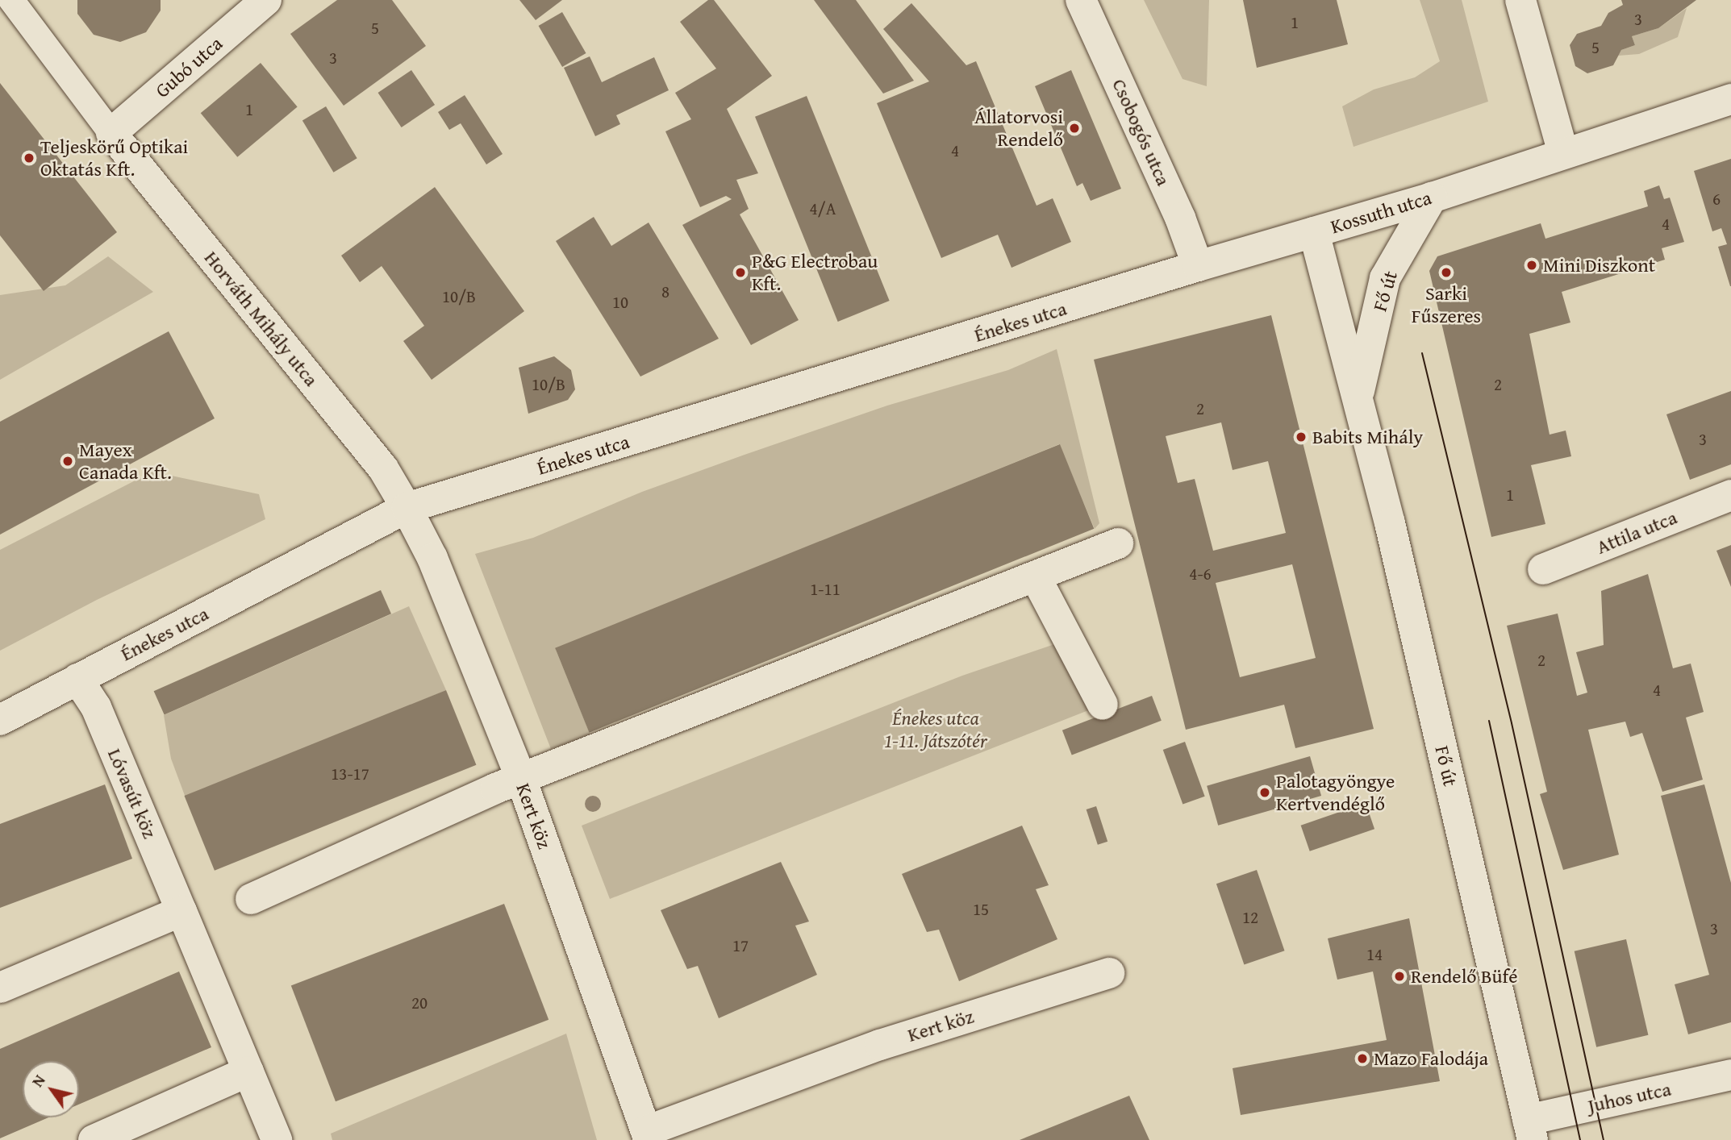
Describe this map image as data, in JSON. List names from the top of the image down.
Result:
{
  "streets": {
    "street": [
      "Gubó utca",
      "Csobogós utca",
      "Kossuth utca",
      "Fő út",
      "Horváth Mihály utca",
      "Énekes utca",
      "Attila utca",
      "Lóvasút köz",
      "Kert köz",
      "Juhos utca"
    ]
  },
  "crossings": [
    ["Gubó utca", "Horváth Mihály utca"],
    ["Csobogós utca", "Kossuth utca"],
    ["Csobogós utca", "Énekes utca"],
    ["Kossuth utca", "Fő út"],
    ["Kossuth utca", "Énekes utca"],
    ["Fő út", "Juhos utca"],
    ["Horváth Mihály utca", "Énekes utca"],
    ["Horváth Mihály utca", "Kert köz"],
    ["Énekes utca", "Lóvasút köz"],
    ["Énekes utca", "Kert köz"]
  ],
  "parks": ["Énekes utca 1-11. Játszótér"],
  "places": [
    "Állatorvosi Rendelő",
    "Teljeskörű Optikai Oktatás Kft.",
    "Mini Diszkont",
    "P&G Electrobau Kft.",
    "Sarki Fűszeres",
    "Babits Mihály",
    "Mayex Canada Kft.",
    "Palotagyöngye Kertvendéglő",
    "Rendelő Büfé",
    "Mazo Falodája"
  ],
  "house_numbers": [
    "3",
    "1",
    "5",
    "5",
    "3",
    "1",
    "4",
    "6",
    "4/A",
    "4",
    "8",
    "10/B",
    "10",
    "10/B",
    "2",
    "2",
    "3",
    "1",
    "4-6",
    "1-11",
    "2",
    "4",
    "13-17",
    "15",
    "12",
    "3",
    "17",
    "14",
    "20"
  ],
  "north": "top left"
}
